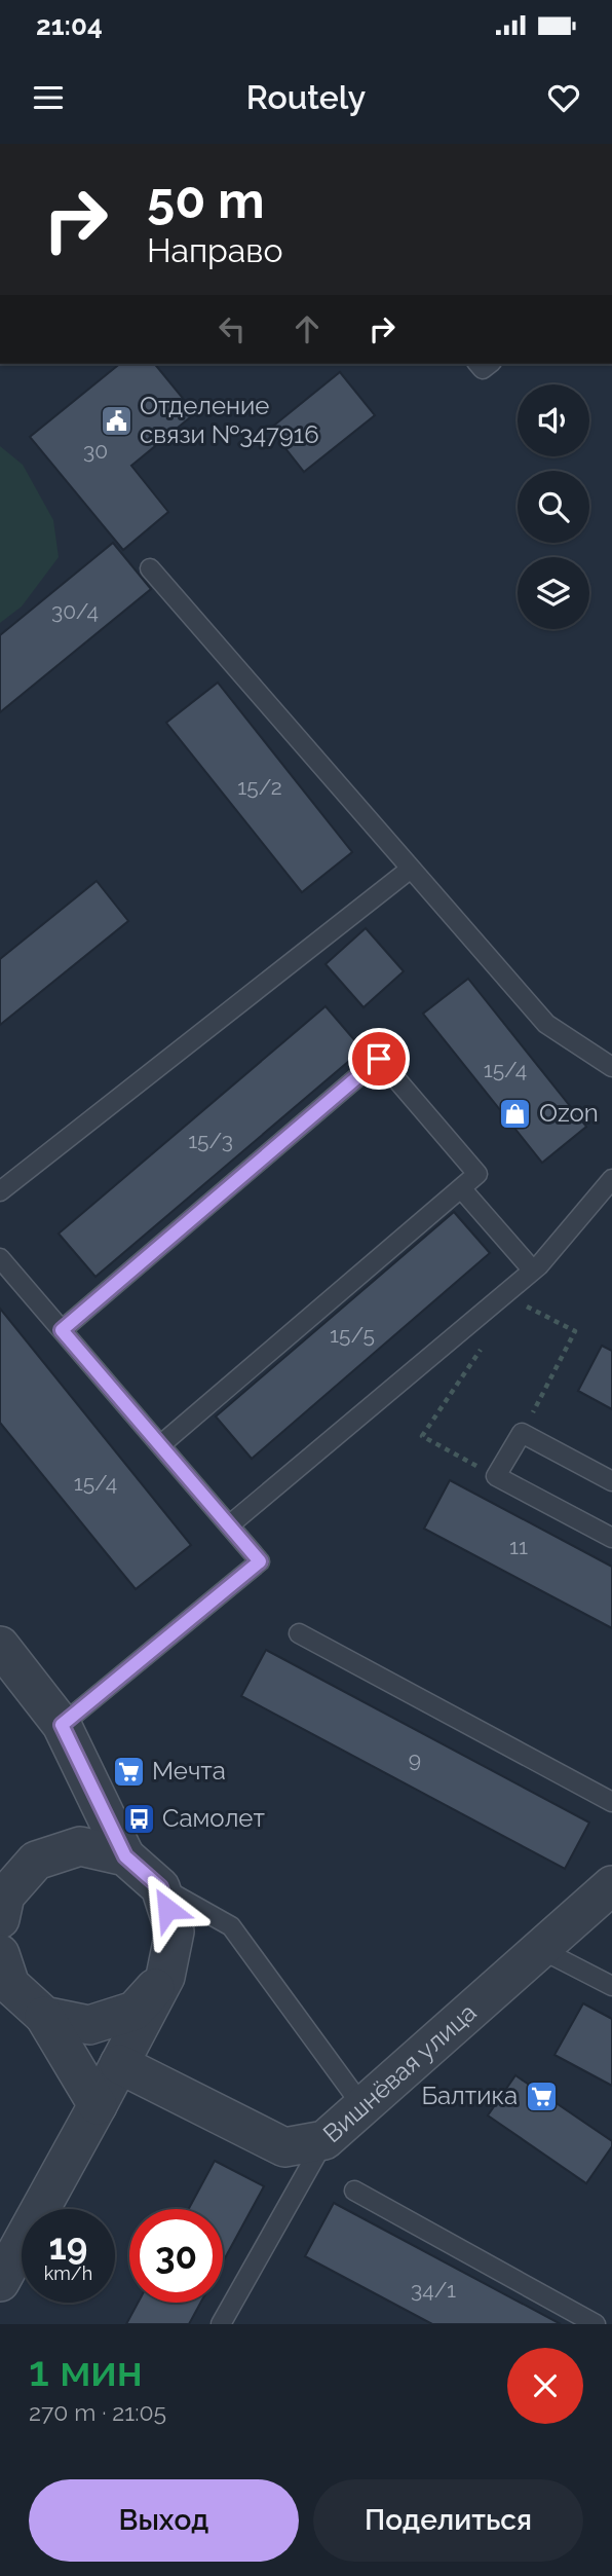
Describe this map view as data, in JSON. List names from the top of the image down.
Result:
{
  "streets": {
    "street": ["Вишнёвая улица"]
  },
  "places": {
    "public building": ["Отделение связи №347916"],
    "shop": ["Ozon"],
    "supermarket": ["Мечта", "Балтика"],
    "bus stop": ["Самолет"]
  },
  "house_numbers": [
    "30",
    "30/4",
    "15/2",
    "15/4",
    "15/3",
    "15/5",
    "15/4",
    "11",
    "9",
    "34/1"
  ],
  "page": {
    "status": "21:04",
    "header": "Routely",
    "turn": ["50 m", "Направо"],
    "speed": "19 km/h",
    "limit": "30",
    "heading": ["1 мин", "270 m · 21:05"],
    "buttons": ["Выход", "Поделиться"]
  }
}
